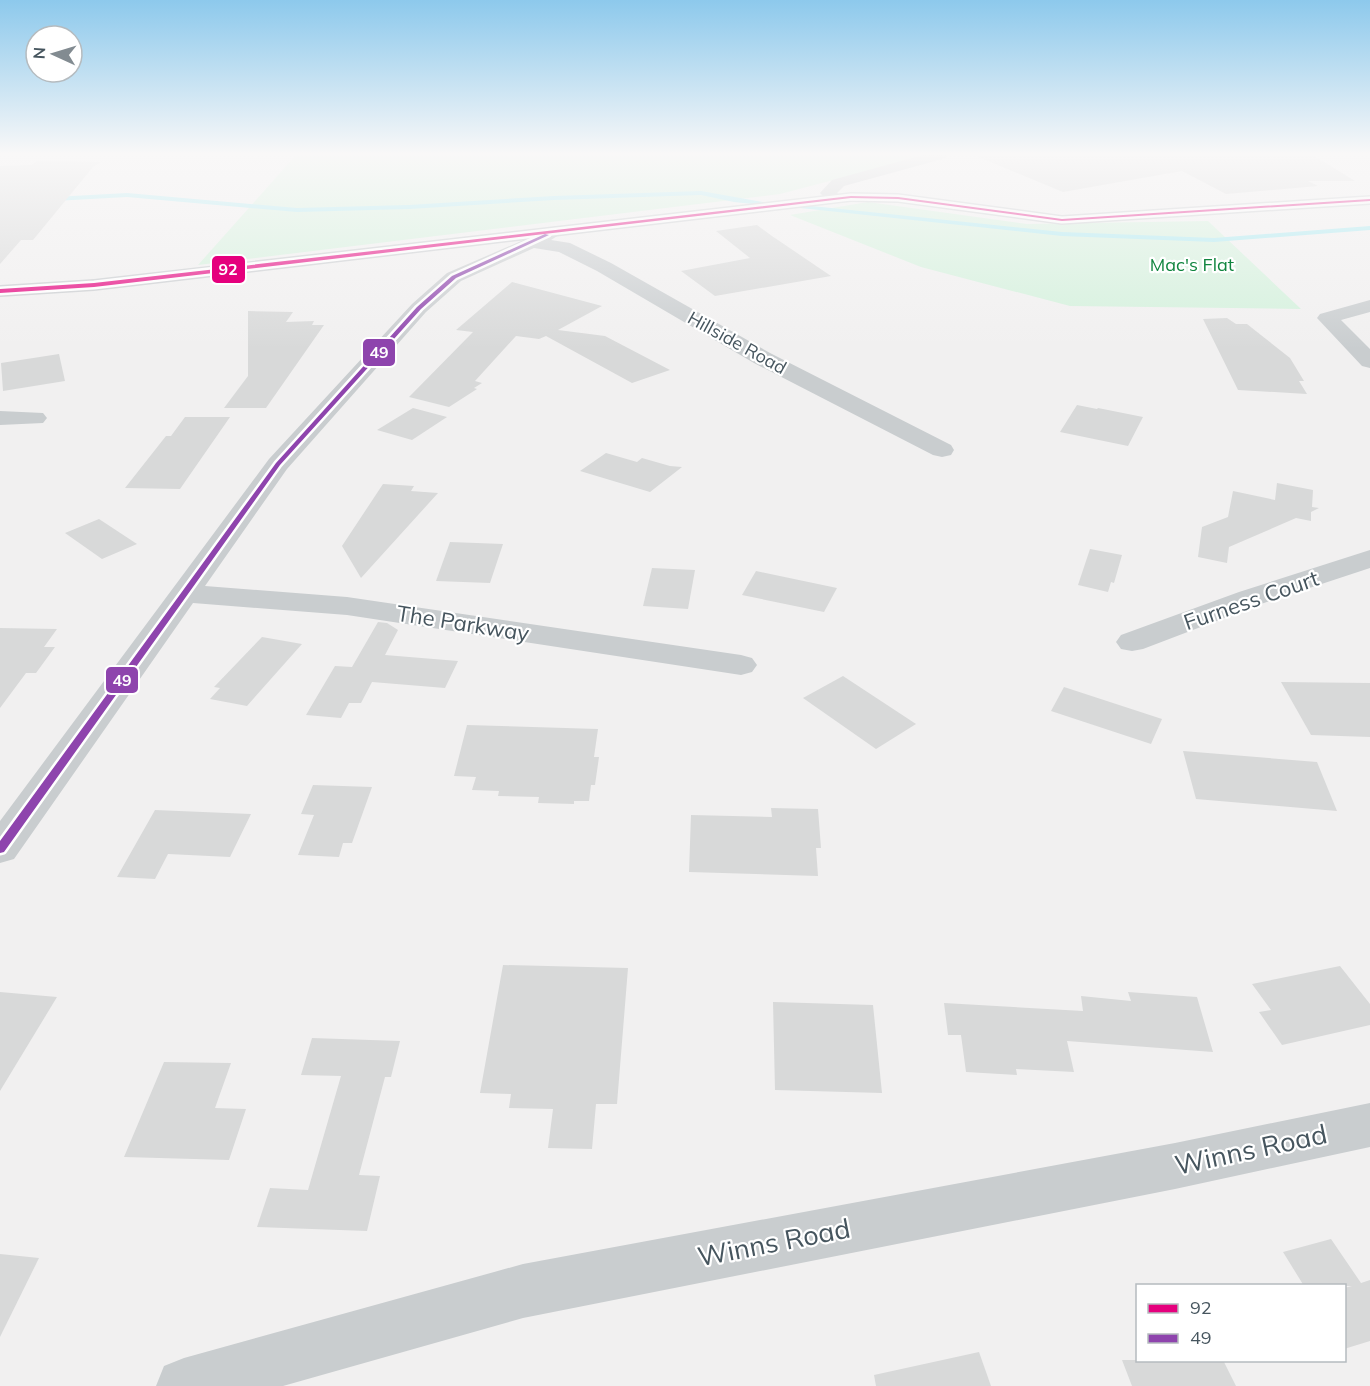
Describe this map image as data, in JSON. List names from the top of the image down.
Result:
{
  "streets": {
    "street": [
      "Hillside Road",
      "Furness Court",
      "The Parkway",
      "Winns Road"
    ]
  },
  "parks": ["Mac's Flat"],
  "lines": ["transit line 92", "transit line 49"],
  "legend": ["92", "49"],
  "north": "left"
}
